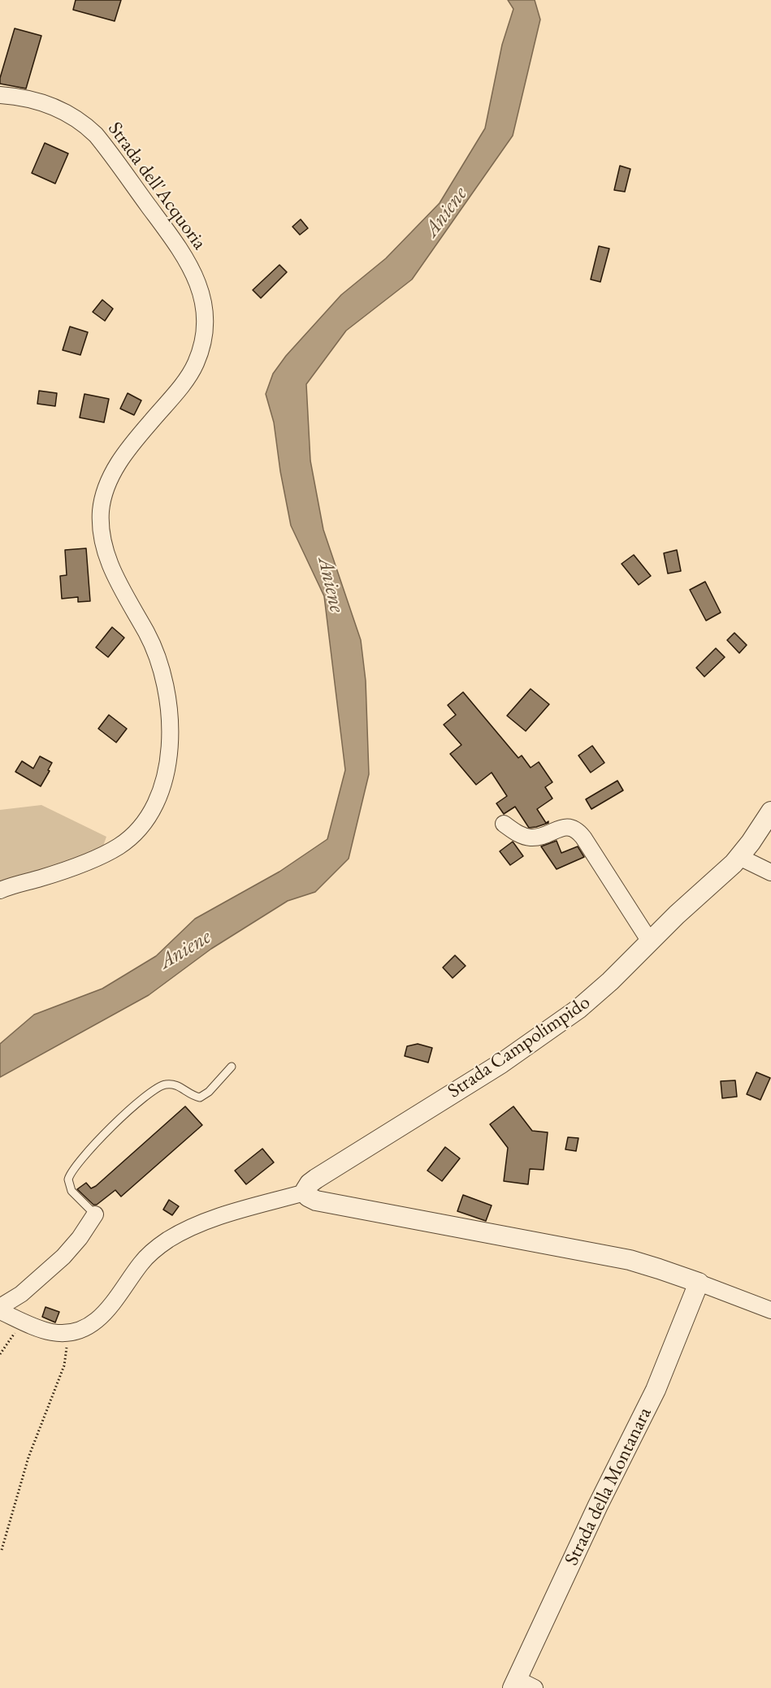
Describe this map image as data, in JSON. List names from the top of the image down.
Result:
{
  "streets": {
    "street": ["Strada dell'Acquoria", "Strada Campolimpido", "Strada della Montanara"]
  },
  "water": ["Aniene"]
}
